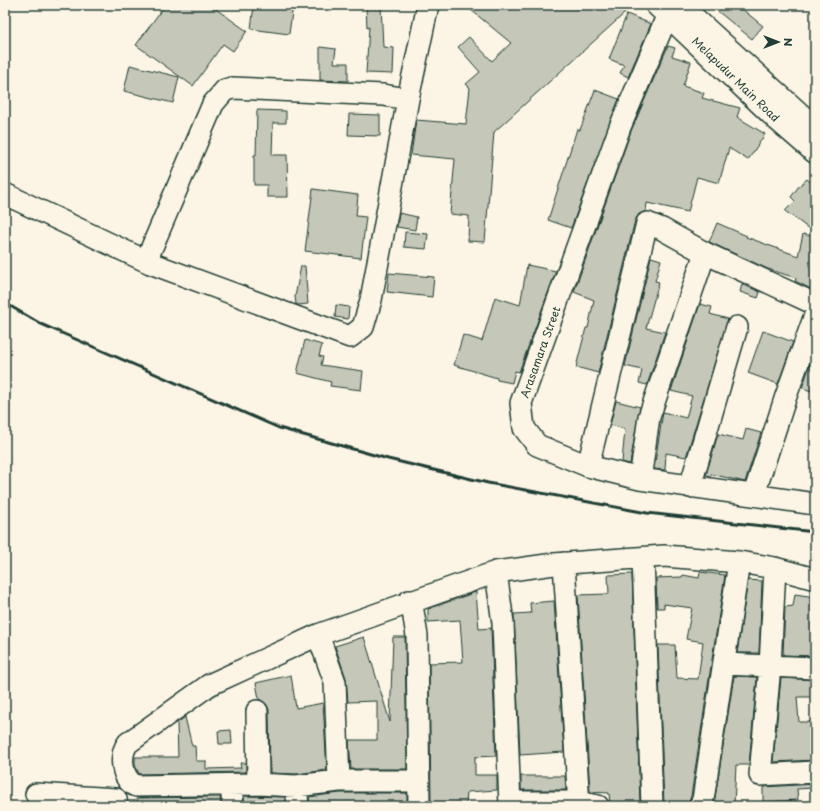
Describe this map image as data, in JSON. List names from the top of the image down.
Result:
{
  "streets": {
    "main road": ["Melapudur Main Road"],
    "street": ["Arasamara Street"]
  },
  "crossings": [
    ["Melapudur Main Road", "Arasamara Street"]
  ],
  "north": "right"
}
